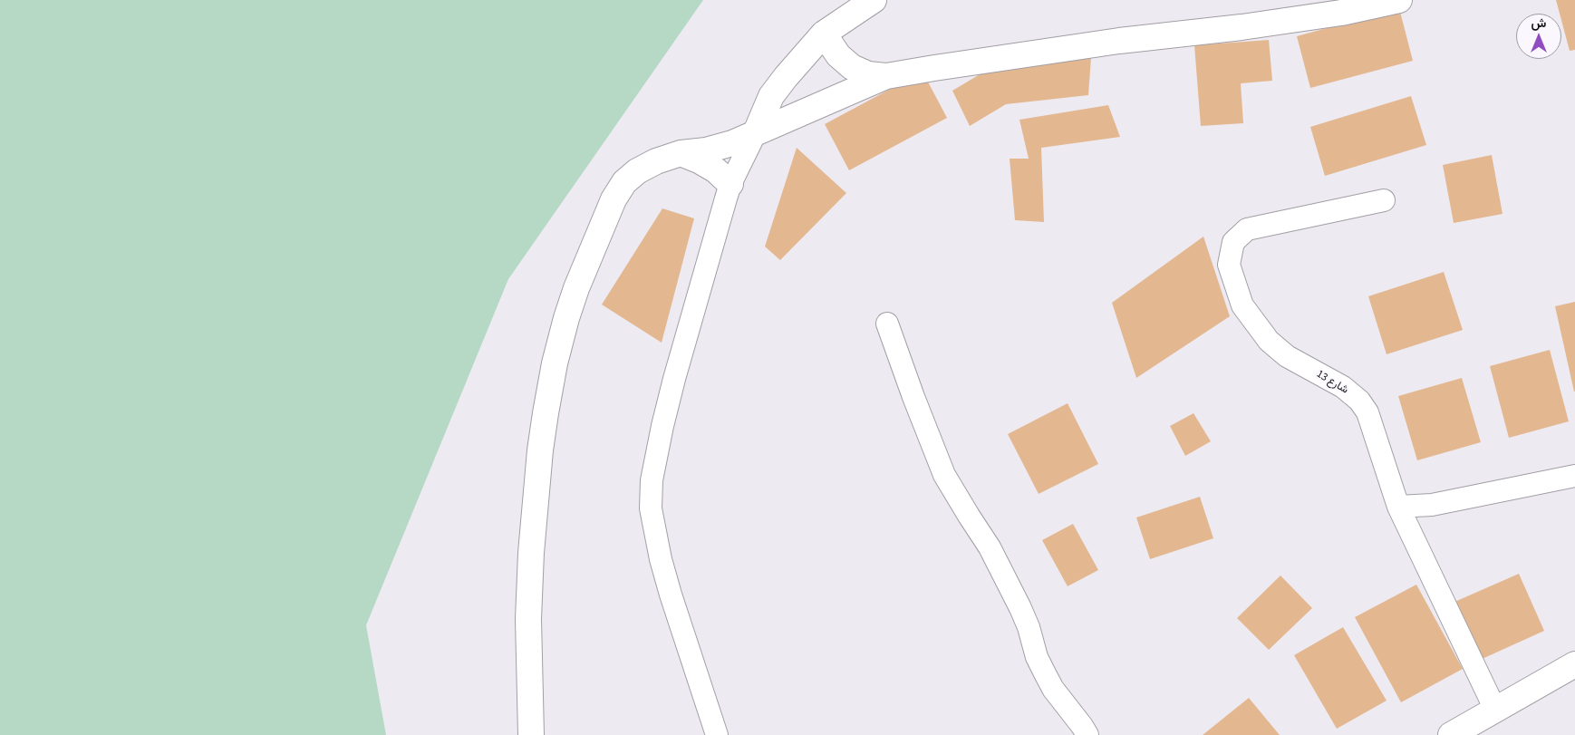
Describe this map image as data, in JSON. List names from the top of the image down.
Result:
{
  "streets": {
    "street": ["شارع 13"]
  },
  "north": "top"
}
